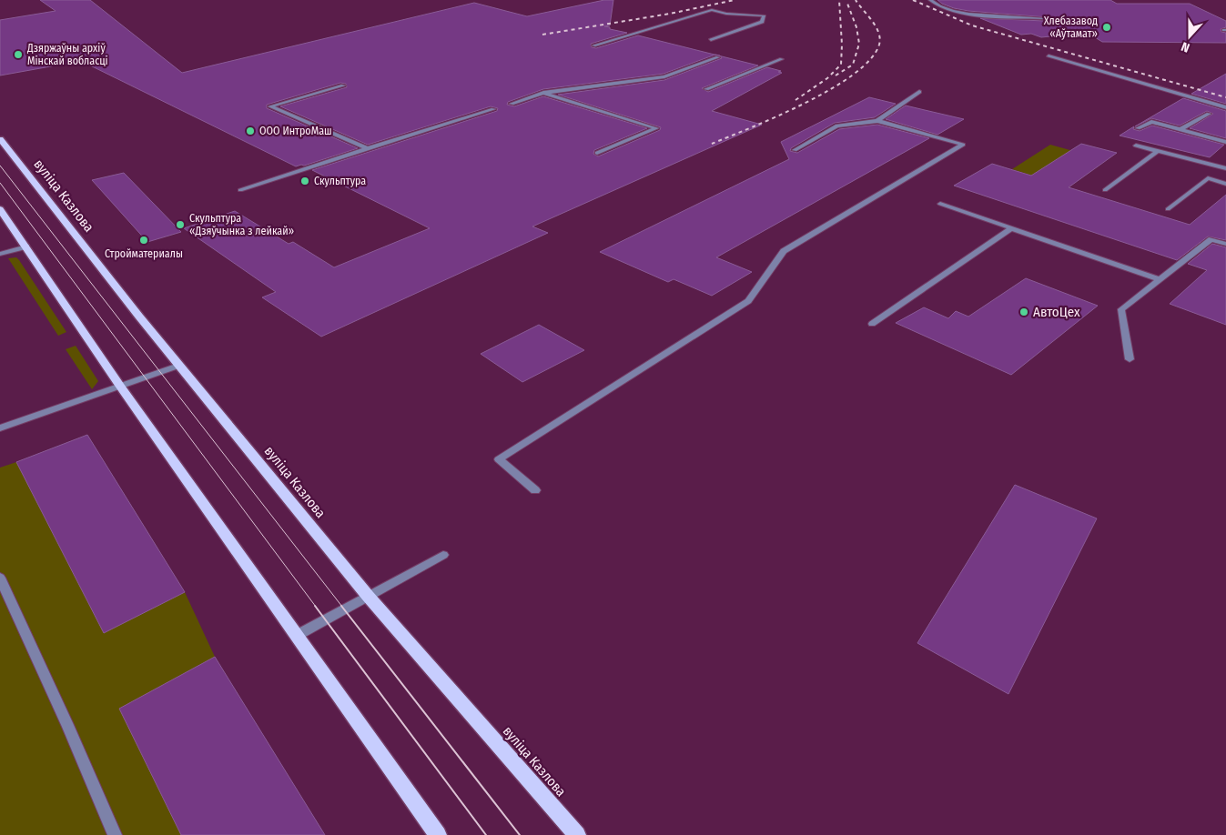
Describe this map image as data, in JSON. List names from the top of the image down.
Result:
{
  "streets": {
    "main road": ["вуліца Казлова"]
  },
  "places": [
    "Хлебазавод «Аўтамат»",
    "Дзяржаўны архіў Мінскай вобласці",
    "ООО ИнтроМаш",
    "Скульптура",
    "Скульптура «Дзяўчынка з лейкай»",
    "Стройматериалы",
    "АвтоЦех"
  ],
  "north": "bottom"
}
